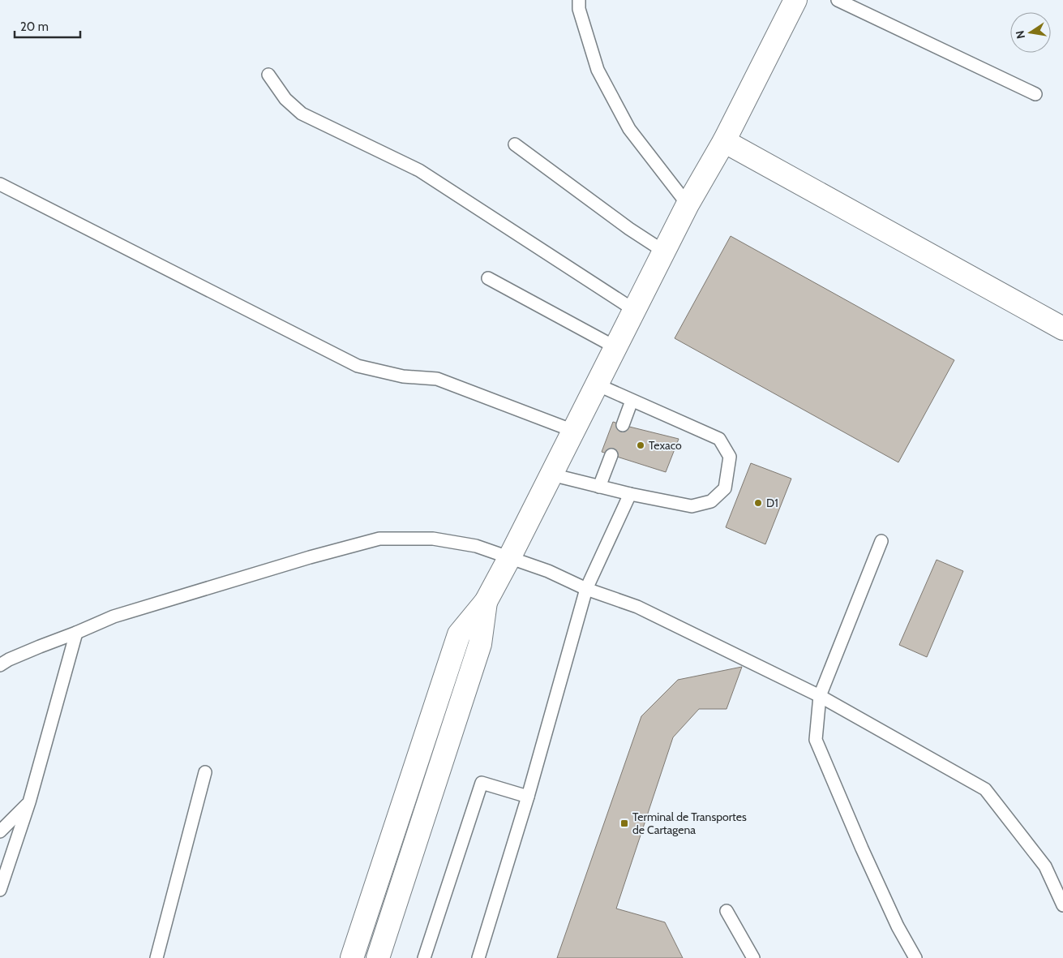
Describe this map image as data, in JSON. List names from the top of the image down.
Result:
{
  "places": {
    "other": ["Texaco", "D1"],
    "transit": ["Terminal de Transportes de Cartagena"]
  },
  "scale_bar": "20 m",
  "north": "left"
}
